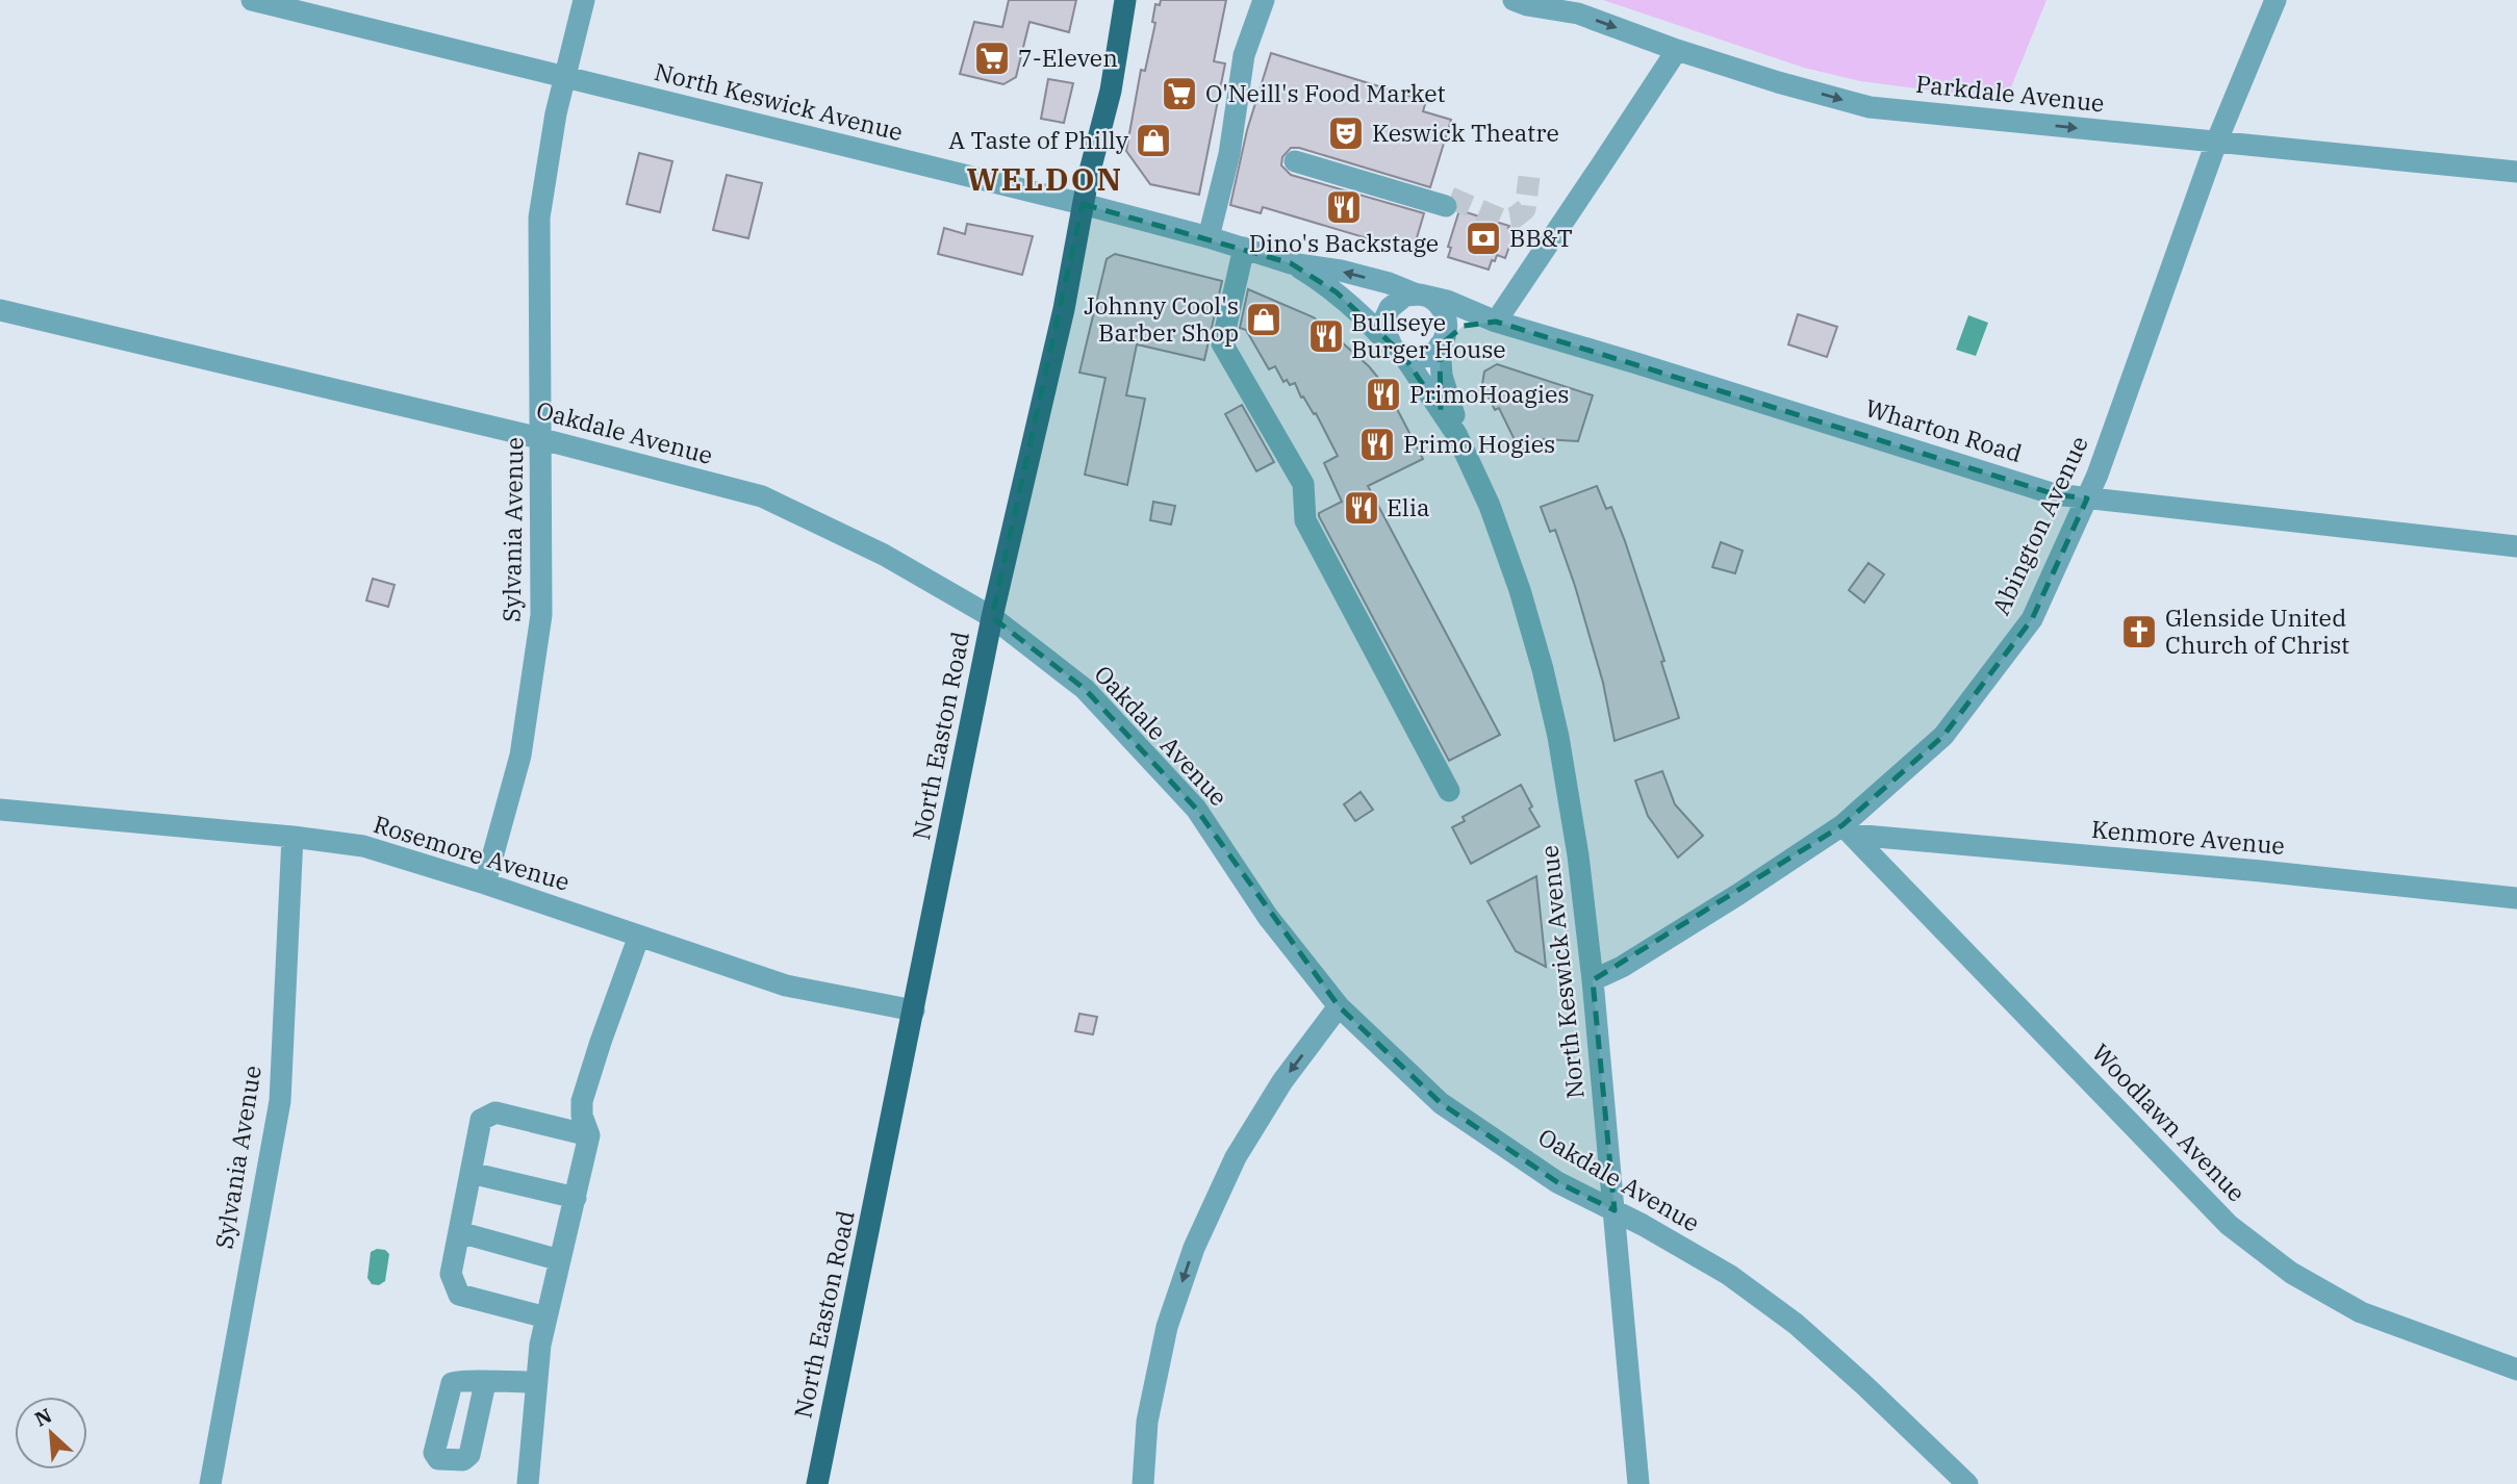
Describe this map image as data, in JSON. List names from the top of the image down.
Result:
{
  "streets": {
    "main road": ["North Easton Road"],
    "street": [
      "Parkdale Avenue",
      "North Keswick Avenue",
      "Wharton Road",
      "Oakdale Avenue",
      "Abington Avenue",
      "Sylvania Avenue",
      "Kenmore Avenue",
      "Rosemore Avenue",
      "Woodlawn Avenue"
    ]
  },
  "crossings": [
    ["Parkdale Avenue", "Abington Avenue"],
    ["North Keswick Avenue", "Wharton Road"],
    ["North Keswick Avenue", "Oakdale Avenue"],
    ["North Keswick Avenue", "Abington Avenue"],
    ["North Keswick Avenue", "Sylvania Avenue"],
    ["North Keswick Avenue", "North Easton Road"],
    ["Wharton Road", "Abington Avenue"],
    ["Oakdale Avenue", "Sylvania Avenue"],
    ["Oakdale Avenue", "North Easton Road"],
    ["Abington Avenue", "Kenmore Avenue"],
    ["Abington Avenue", "Woodlawn Avenue"],
    ["Sylvania Avenue", "Rosemore Avenue"],
    ["North Easton Road", "Rosemore Avenue"],
    ["Kenmore Avenue", "Woodlawn Avenue"]
  ],
  "one_way": ["Parkdale Avenue"],
  "districts": ["WELDON"],
  "places": {
    "supermarket": ["7-Eleven", "O'Neill's Food Market"],
    "theatre": ["Keswick Theatre"],
    "shop": ["A Taste of Philly", "Johnny Cool's Barber Shop"],
    "restaurant": [
      "Dino's Backstage",
      "Bullseye Burger House",
      "PrimoHoagies",
      "Primo Hogies",
      "Elia"
    ],
    "bank": ["BB&T"],
    "church": ["Glenside United Church of Christ"]
  },
  "north": "top left"
}
